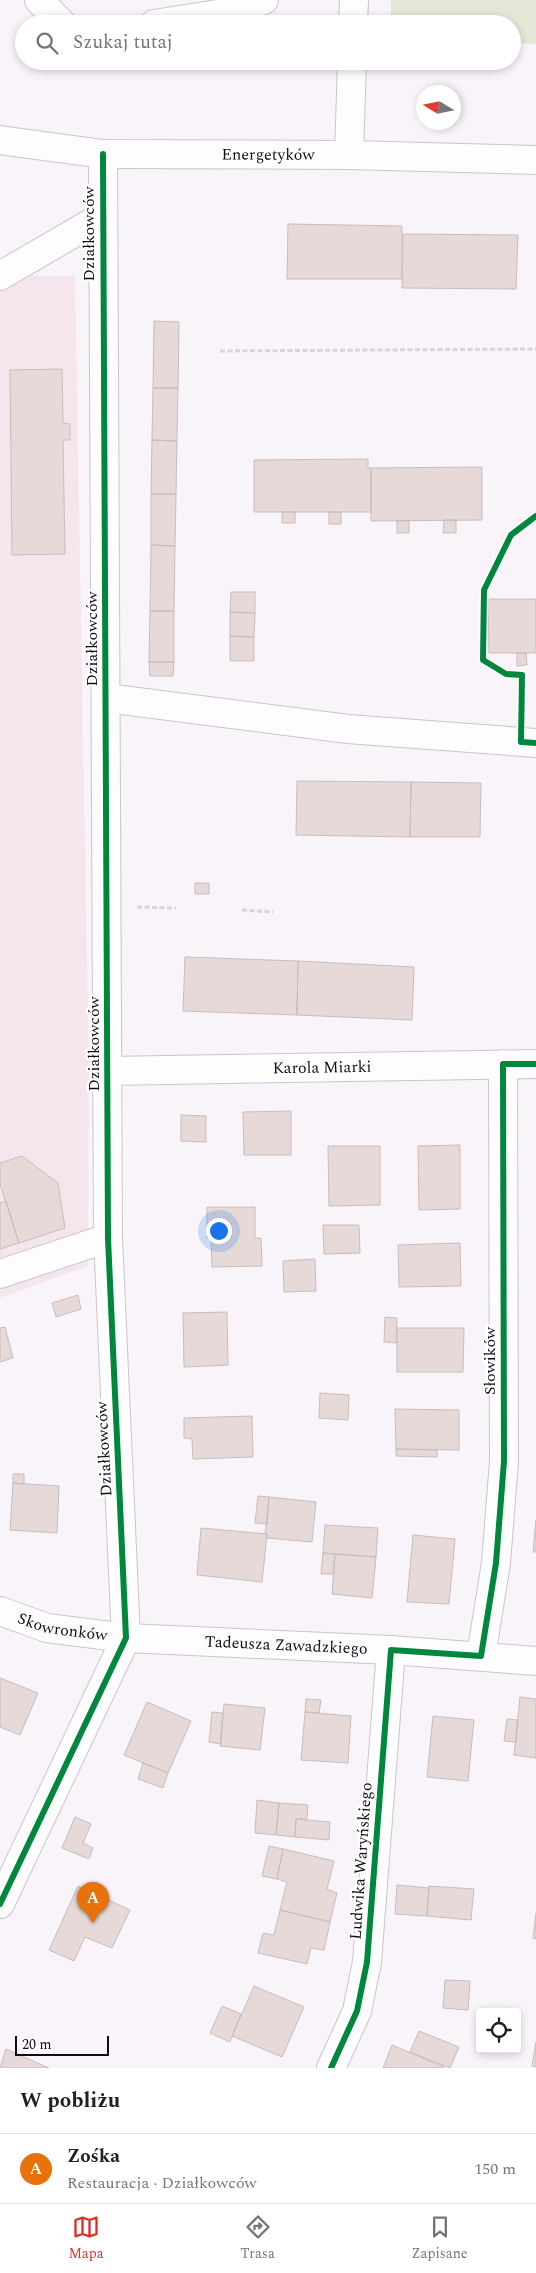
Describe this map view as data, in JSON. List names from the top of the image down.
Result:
{
  "streets": {
    "street": [
      "Energetyków",
      "Działkowców",
      "Karola Miarki",
      "Słowików",
      "Skowronków",
      "Tadeusza Zawadzkiego",
      "Ludwika Waryńskiego"
    ]
  },
  "crossings": [
    ["Energetyków", "Działkowców"],
    ["Działkowców", "Karola Miarki"],
    ["Działkowców", "Skowronków"],
    ["Działkowców", "Tadeusza Zawadzkiego"],
    ["Karola Miarki", "Słowików"],
    ["Słowików", "Tadeusza Zawadzkiego"],
    ["Skowronków", "Tadeusza Zawadzkiego"],
    ["Tadeusza Zawadzkiego", "Ludwika Waryńskiego"]
  ],
  "scale_bar": "20 m",
  "north": "left",
  "page": {
    "search": "Szukaj tutaj",
    "pins": "A",
    "scale": "20 m",
    "heading": "W pobliżu",
    "list": [
      {
        "mark": "A",
        "name": "Zośka",
        "note": "Restauracja · Działkowców",
        "value": "150 m"
      }
    ],
    "nav": ["Mapa", "Trasa", "Zapisane"]
  }
}
